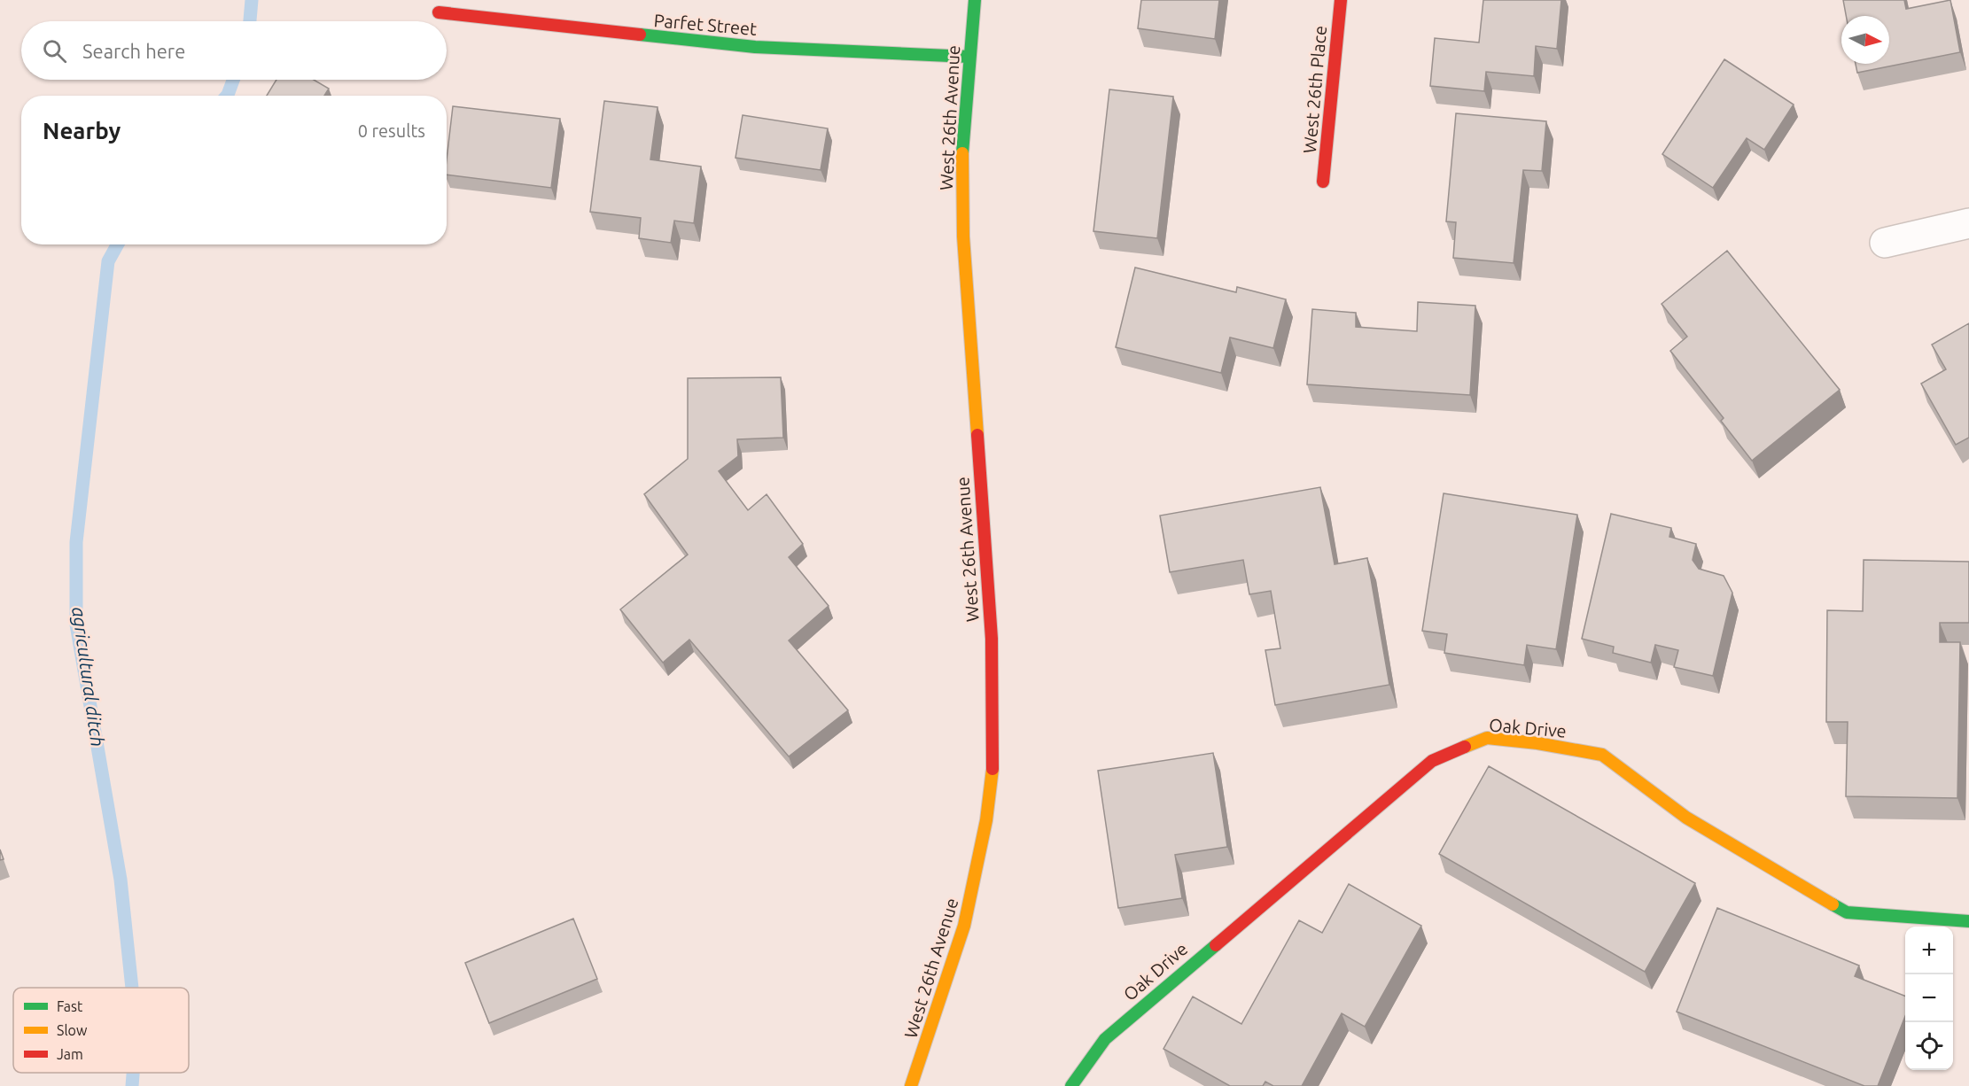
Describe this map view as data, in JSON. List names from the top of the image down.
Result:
{
  "streets": {
    "street": [
      "Parfet Street",
      "West 26th Place",
      "West 26th Avenue",
      "Oak Drive"
    ]
  },
  "crossings": [
    ["Parfet Street", "West 26th Avenue"]
  ],
  "water": ["agricultural ditch"],
  "legend": ["Fast", "Slow", "Jam"],
  "north": "right",
  "page": {
    "search": "Search here",
    "heading": ["Nearby", "0 results"],
    "map_buttons": ["+", "−"]
  }
}
